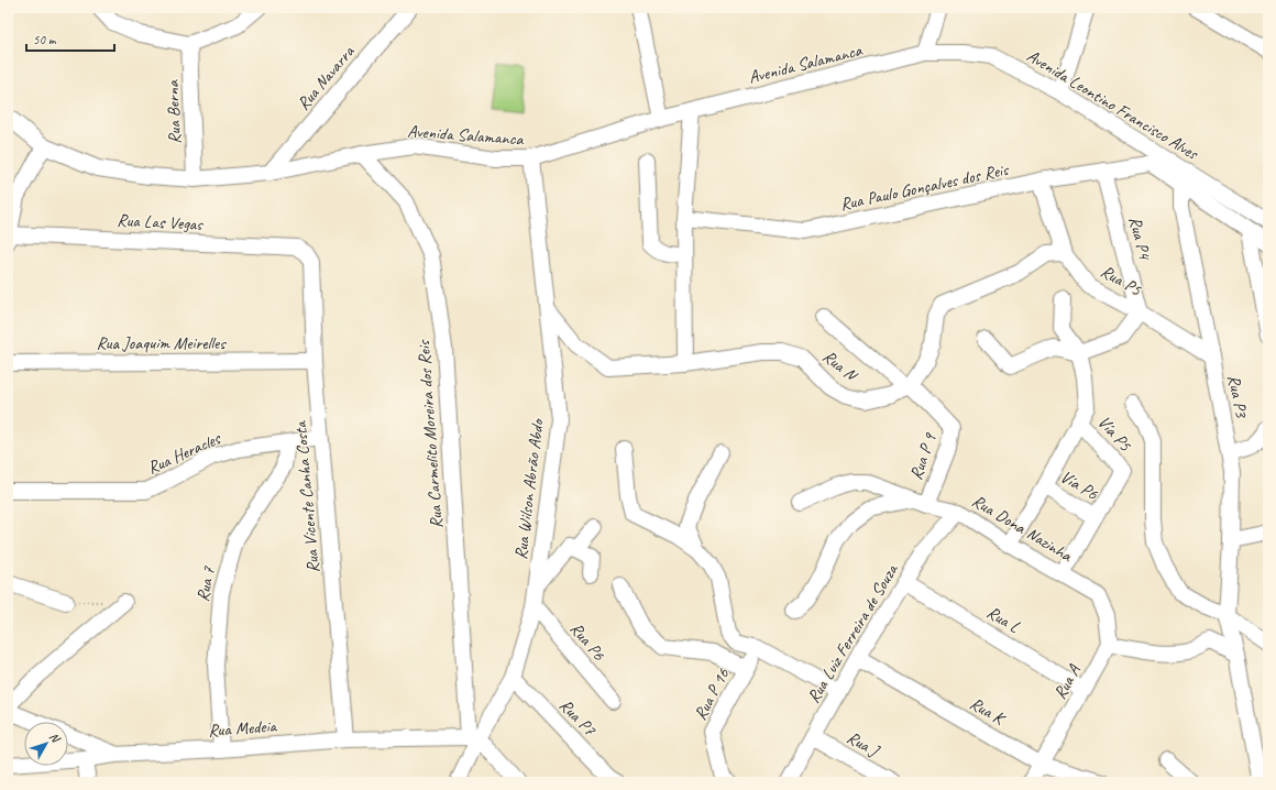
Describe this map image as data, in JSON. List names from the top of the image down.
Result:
{
  "streets": {
    "street": [
      "Avenida Salamanca",
      "Rua Navarra",
      "Avenida Leontino Francisco Alves",
      "Rua Berna",
      "Rua Paulo Gonçalves dos Reis",
      "Rua Las Vegas",
      "Rua P4",
      "Rua P5",
      "Rua Joaquim Meirelles",
      "Rua N",
      "Rua P3",
      "Vía P5",
      "Rua Carmelito Moreira dos Reis",
      "Rua Heracles",
      "Rua P 9",
      "Vía P6",
      "Rua Wilson Abrão Abdo",
      "Rua Vicente Canha Costa",
      "Rua Dona Nazinha",
      "Rua 7",
      "Rua L",
      "Rua Luiz Ferreira de Souza",
      "Rua P6",
      "Rua A",
      "Rua P 16",
      "Rua K",
      "Rua P7",
      "Rua Medeia",
      "Rua J"
    ]
  },
  "crossings": [
    ["Avenida Salamanca", "Rua Navarra"],
    ["Avenida Salamanca", "Avenida Leontino Francisco Alves"],
    ["Avenida Salamanca", "Rua Berna"],
    ["Avenida Salamanca", "Rua Carmelito Moreira dos Reis"],
    ["Avenida Salamanca", "Rua Wilson Abrão Abdo"],
    ["Avenida Leontino Francisco Alves", "Rua Paulo Gonçalves dos Reis"],
    ["Avenida Leontino Francisco Alves", "Rua P3"],
    ["Rua Paulo Gonçalves dos Reis", "Rua P4"],
    ["Rua Paulo Gonçalves dos Reis", "Rua P5"],
    ["Rua Las Vegas", "Rua Vicente Canha Costa"],
    ["Rua P4", "Rua P5"],
    ["Rua P5", "Rua N"],
    ["Rua P5", "Rua P3"],
    ["Rua Joaquim Meirelles", "Rua Vicente Canha Costa"],
    ["Rua N", "Rua P 9"],
    ["Rua N", "Rua Wilson Abrão Abdo"],
    ["Vía P5", "Vía P6"],
    ["Rua Carmelito Moreira dos Reis", "Rua Wilson Abrão Abdo"],
    ["Rua Carmelito Moreira dos Reis", "Rua Medeia"],
    ["Rua Heracles", "Rua Vicente Canha Costa"],
    ["Rua Heracles", "Rua 7"],
    ["Rua P 9", "Rua Dona Nazinha"],
    ["Rua Wilson Abrão Abdo", "Rua P6"],
    ["Rua Wilson Abrão Abdo", "Rua P7"],
    ["Rua Wilson Abrão Abdo", "Rua Medeia"],
    ["Rua Vicente Canha Costa", "Rua Medeia"],
    ["Rua Dona Nazinha", "Rua Luiz Ferreira de Souza"],
    ["Rua Dona Nazinha", "Rua A"],
    ["Rua 7", "Rua Medeia"],
    ["Rua L", "Rua Luiz Ferreira de Souza"],
    ["Rua L", "Rua A"],
    ["Rua Luiz Ferreira de Souza", "Rua K"],
    ["Rua Luiz Ferreira de Souza", "Rua J"],
    ["Rua A", "Rua K"]
  ],
  "scale_bar": "50 m",
  "north": "top right"
}
